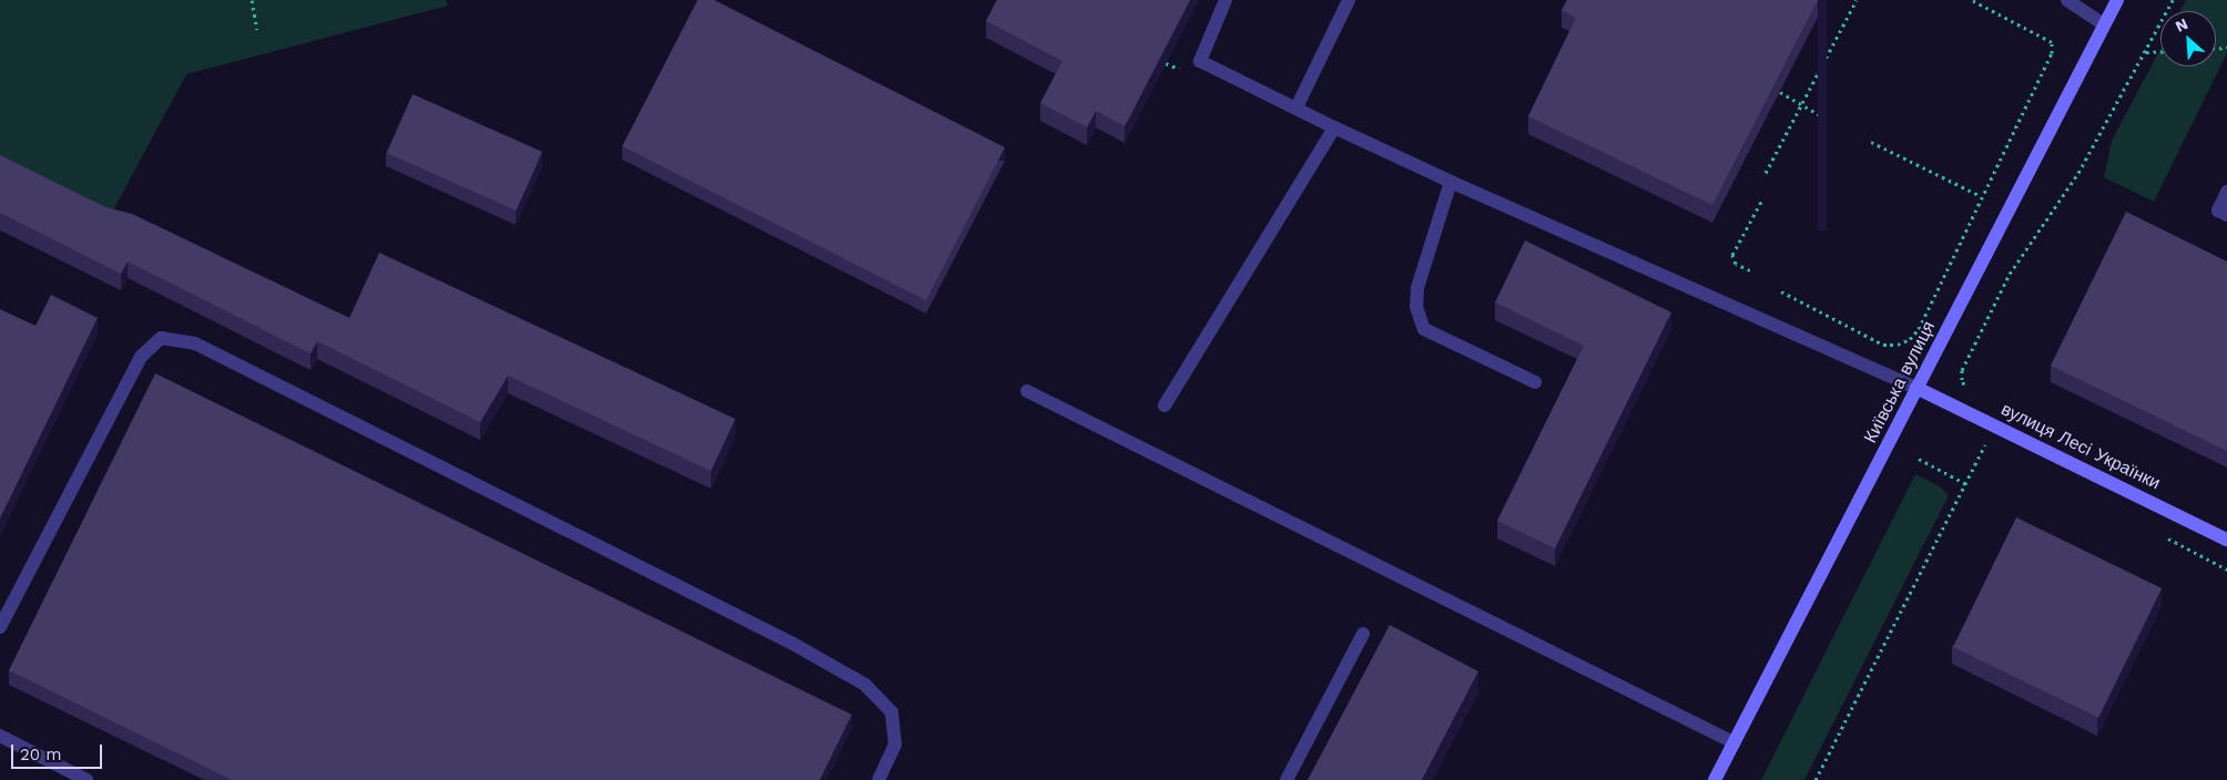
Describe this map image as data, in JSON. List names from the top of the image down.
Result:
{
  "streets": {
    "main road": ["Київська вулиця", "вулиця Лесі Українки"]
  },
  "crossings": [
    ["Київська вулиця", "вулиця Лесі Українки"]
  ],
  "scale_bar": "20 m",
  "north": "top left"
}
